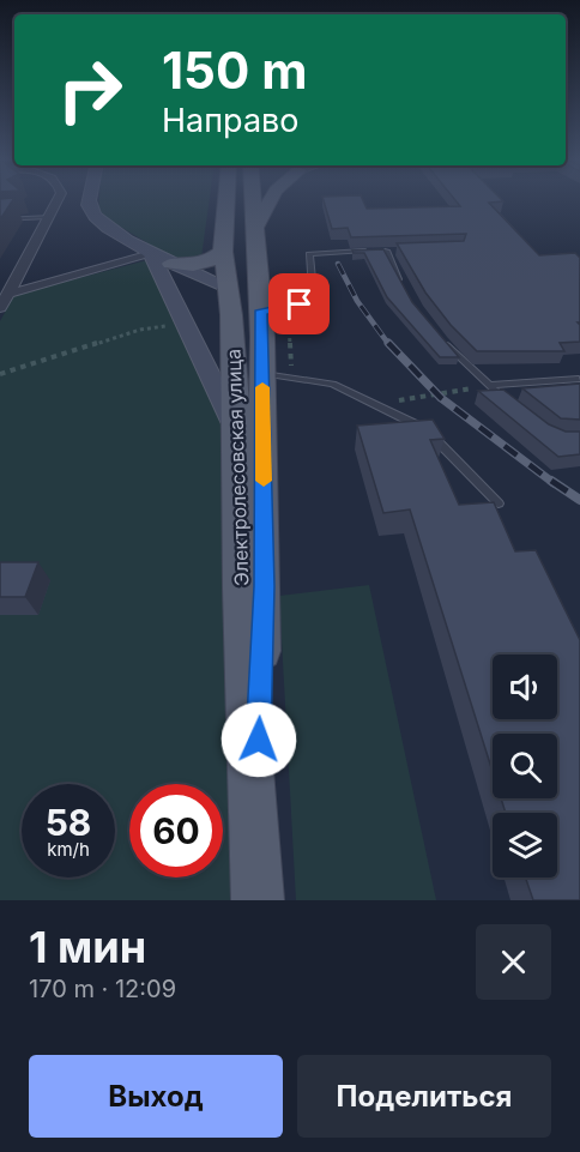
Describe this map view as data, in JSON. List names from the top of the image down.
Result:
{
  "streets": {
    "main road": ["Электролесовская улица"]
  },
  "page": {
    "turn": ["150 m", "Направо"],
    "speed": "58 km/h",
    "limit": "60",
    "heading": ["1 мин", "170 m · 12:09"],
    "buttons": ["Выход", "Поделиться"]
  }
}
